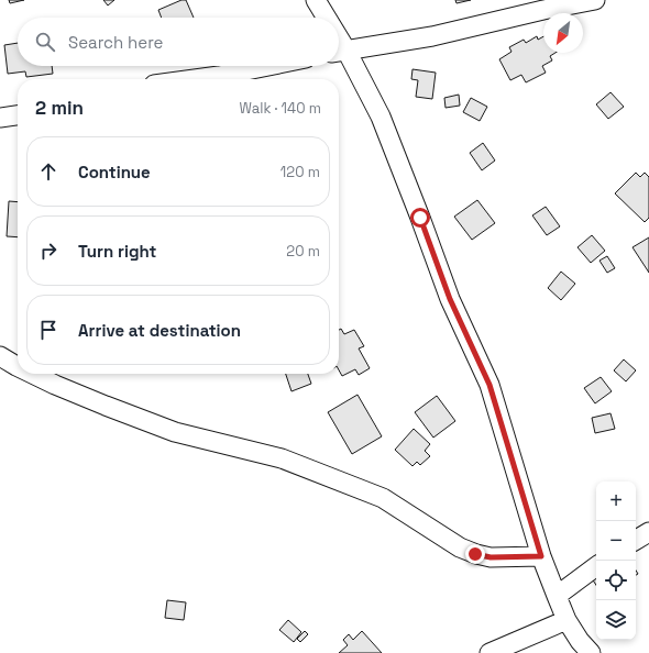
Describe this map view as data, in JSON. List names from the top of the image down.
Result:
{
  "north": "bottom left",
  "page": {
    "search": "Search here",
    "heading": ["2 min", "Walk · 140 m"],
    "list": [
      ["Continue", "120 m"],
      ["Turn right", "20 m"],
      "Arrive at destination"
    ],
    "map_buttons": ["+", "−"]
  }
}
